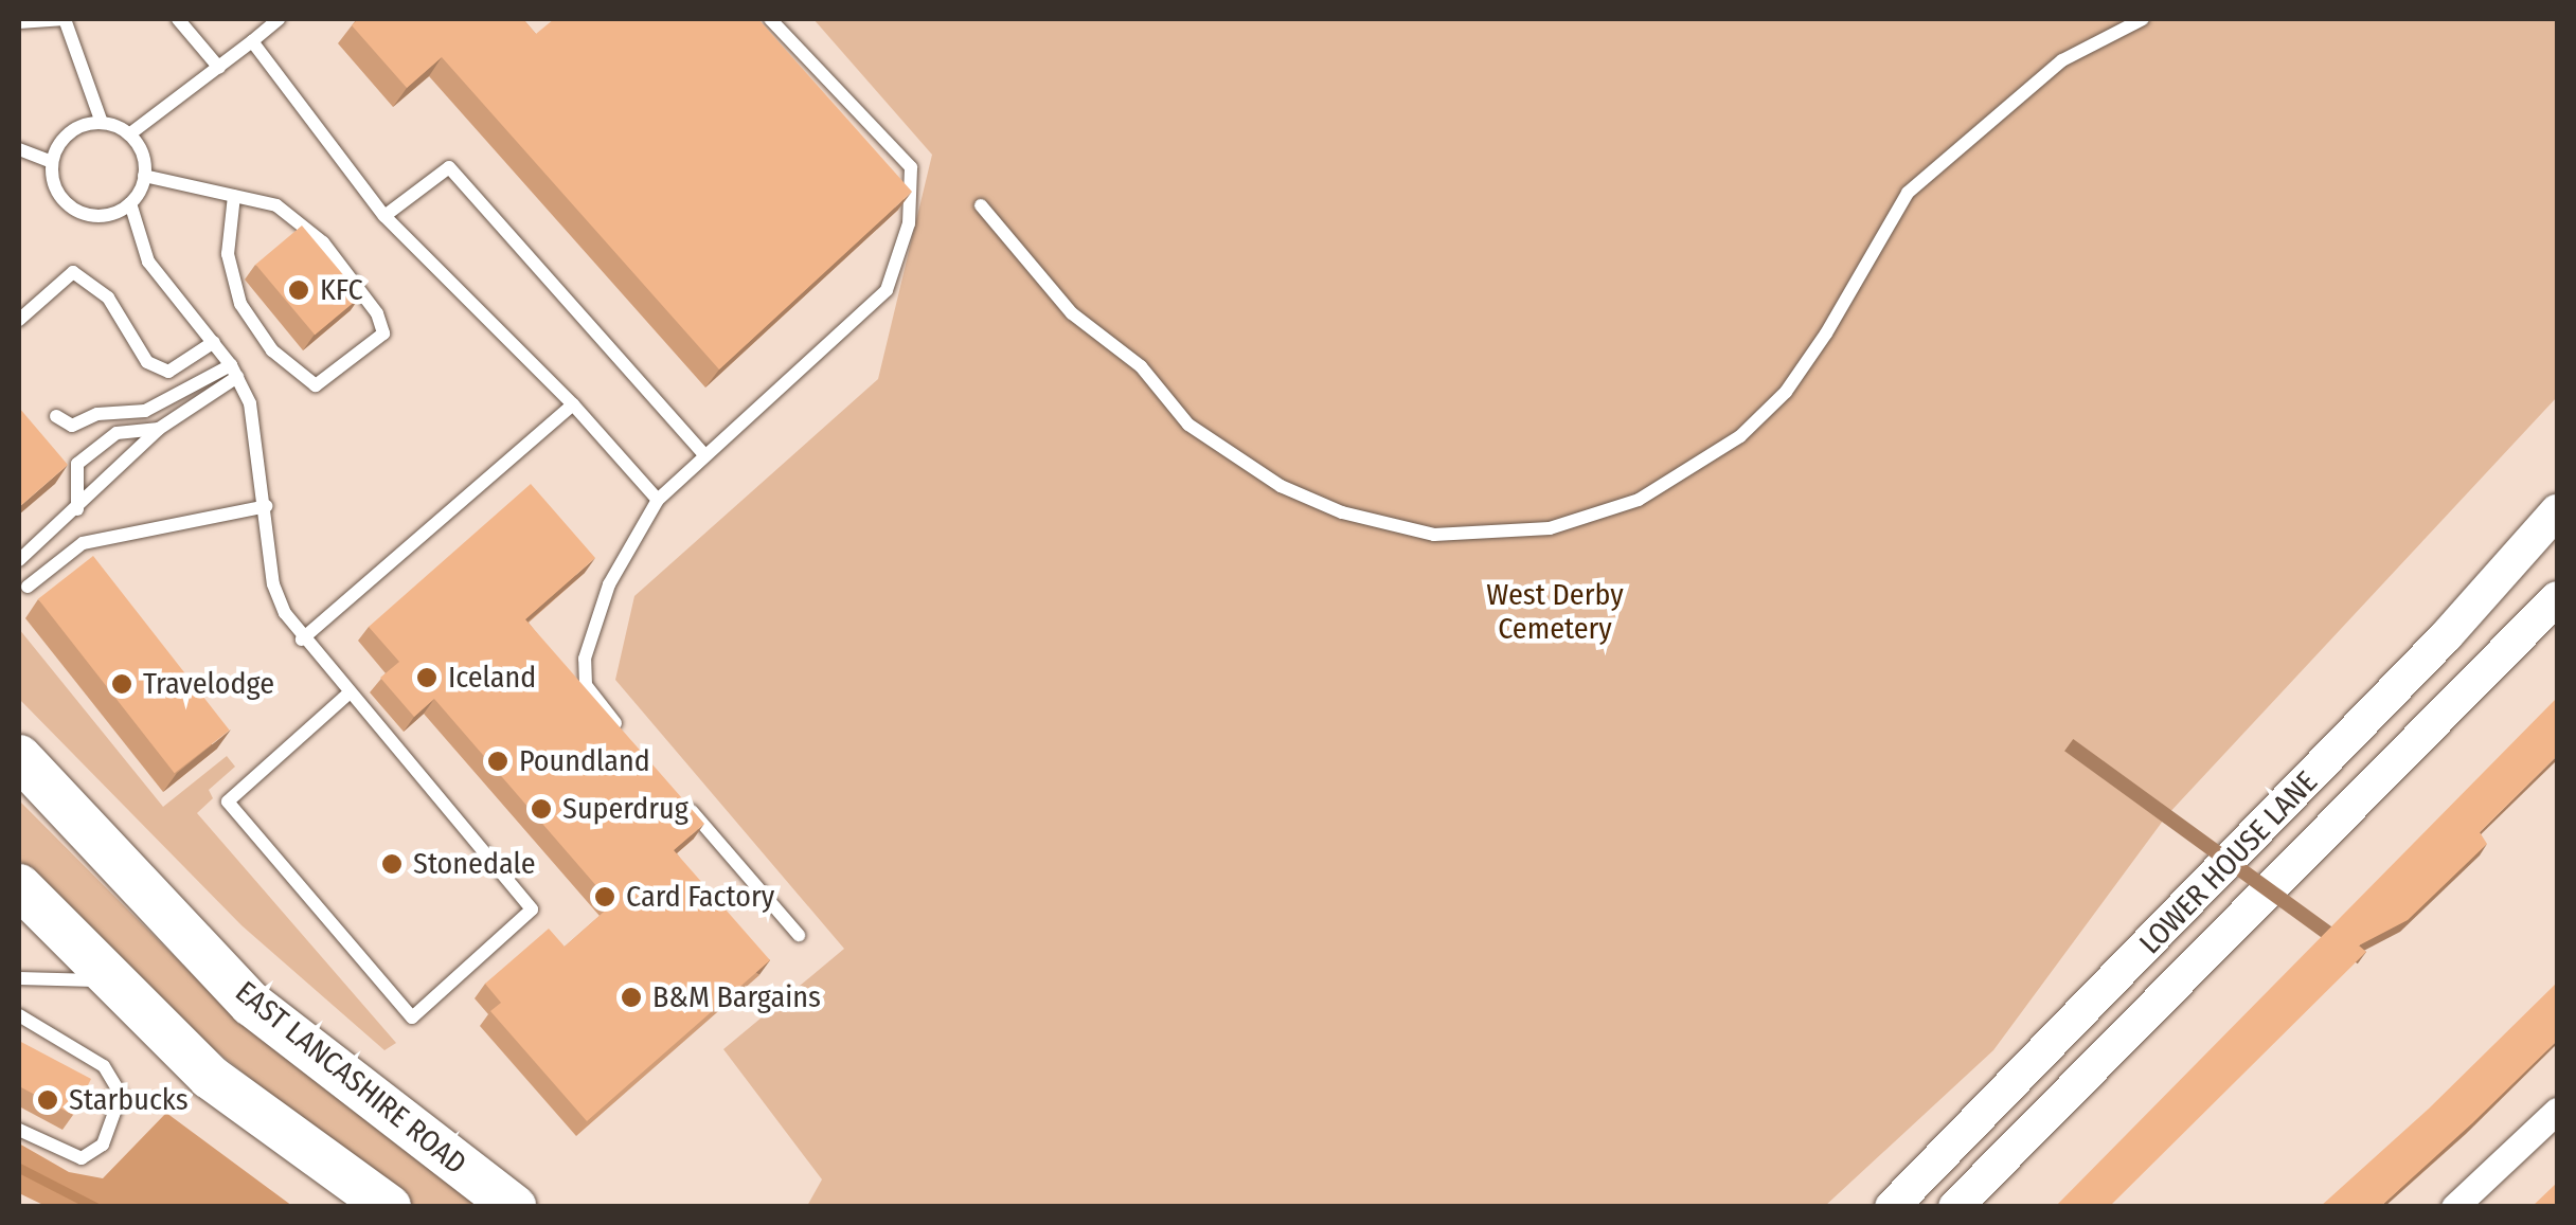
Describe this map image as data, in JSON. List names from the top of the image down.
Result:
{
  "streets": {
    "highway": ["EAST LANCASHIRE ROAD"],
    "street": ["LOWER HOUSE LANE"]
  },
  "parks": ["West Derby Cemetery"],
  "places": [
    "KFC",
    "Iceland",
    "Travelodge",
    "Poundland",
    "Superdrug",
    "Stonedale",
    "Card Factory",
    "B&M Bargains",
    "Starbucks"
  ]
}
